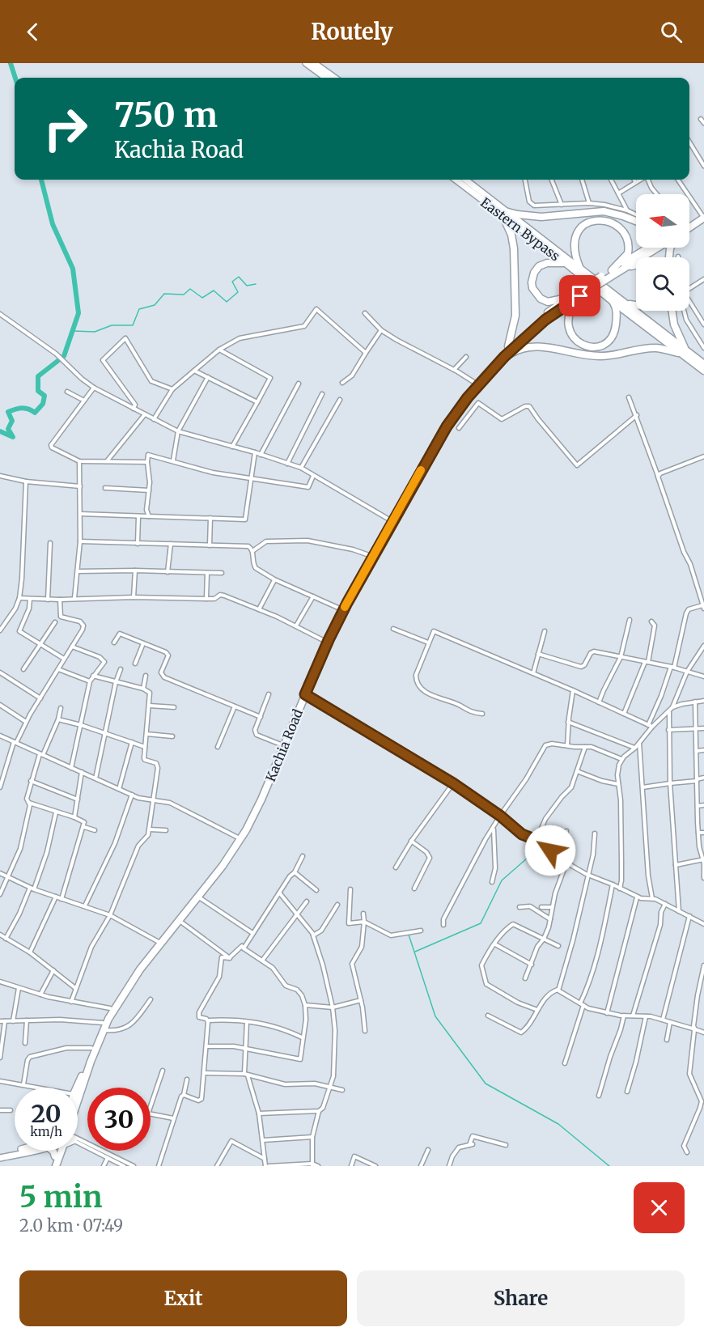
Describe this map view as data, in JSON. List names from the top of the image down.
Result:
{
  "streets": {
    "highway": ["Eastern Bypass", "Kachia Road"]
  },
  "north": "left",
  "page": {
    "header": "Routely",
    "turn": ["750 m", "Kachia Road"],
    "speed": "20 km/h",
    "limit": "30",
    "heading": ["5 min", "2.0 km · 07:49"],
    "buttons": ["Exit", "Share"]
  }
}
